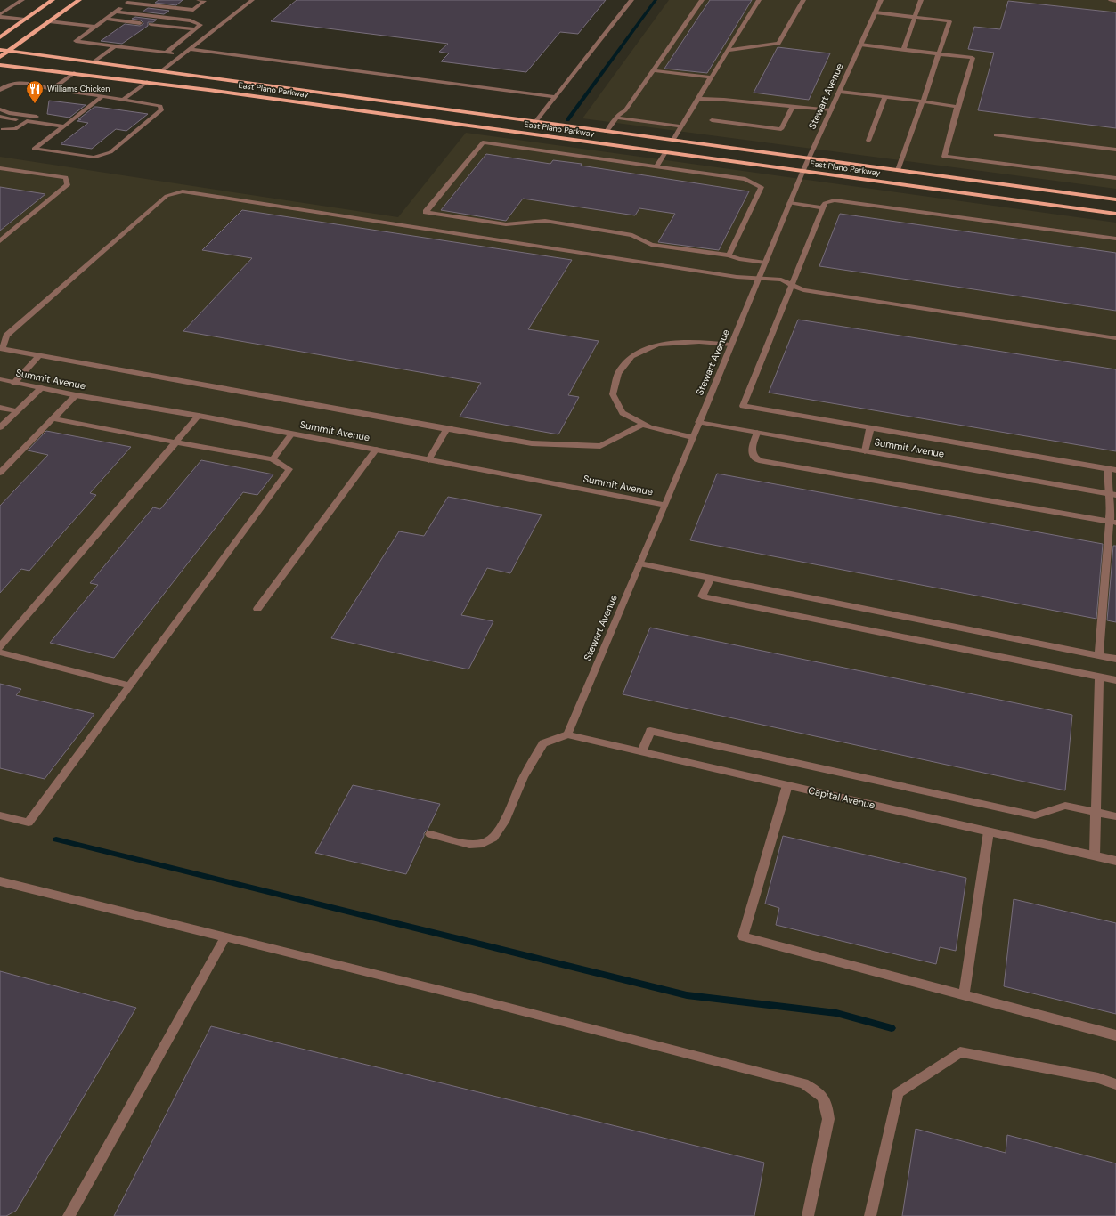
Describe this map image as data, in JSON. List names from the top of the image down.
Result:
{
  "streets": {
    "main road": ["East Plano Parkway"],
    "street": ["Stewart Avenue", "Summit Avenue", "Capital Avenue"]
  },
  "crossings": [
    ["East Plano Parkway", "Stewart Avenue"],
    ["Stewart Avenue", "Summit Avenue"],
    ["Stewart Avenue", "Capital Avenue"]
  ],
  "places": {
    "restaurant": ["Williams Chicken"]
  }
}
